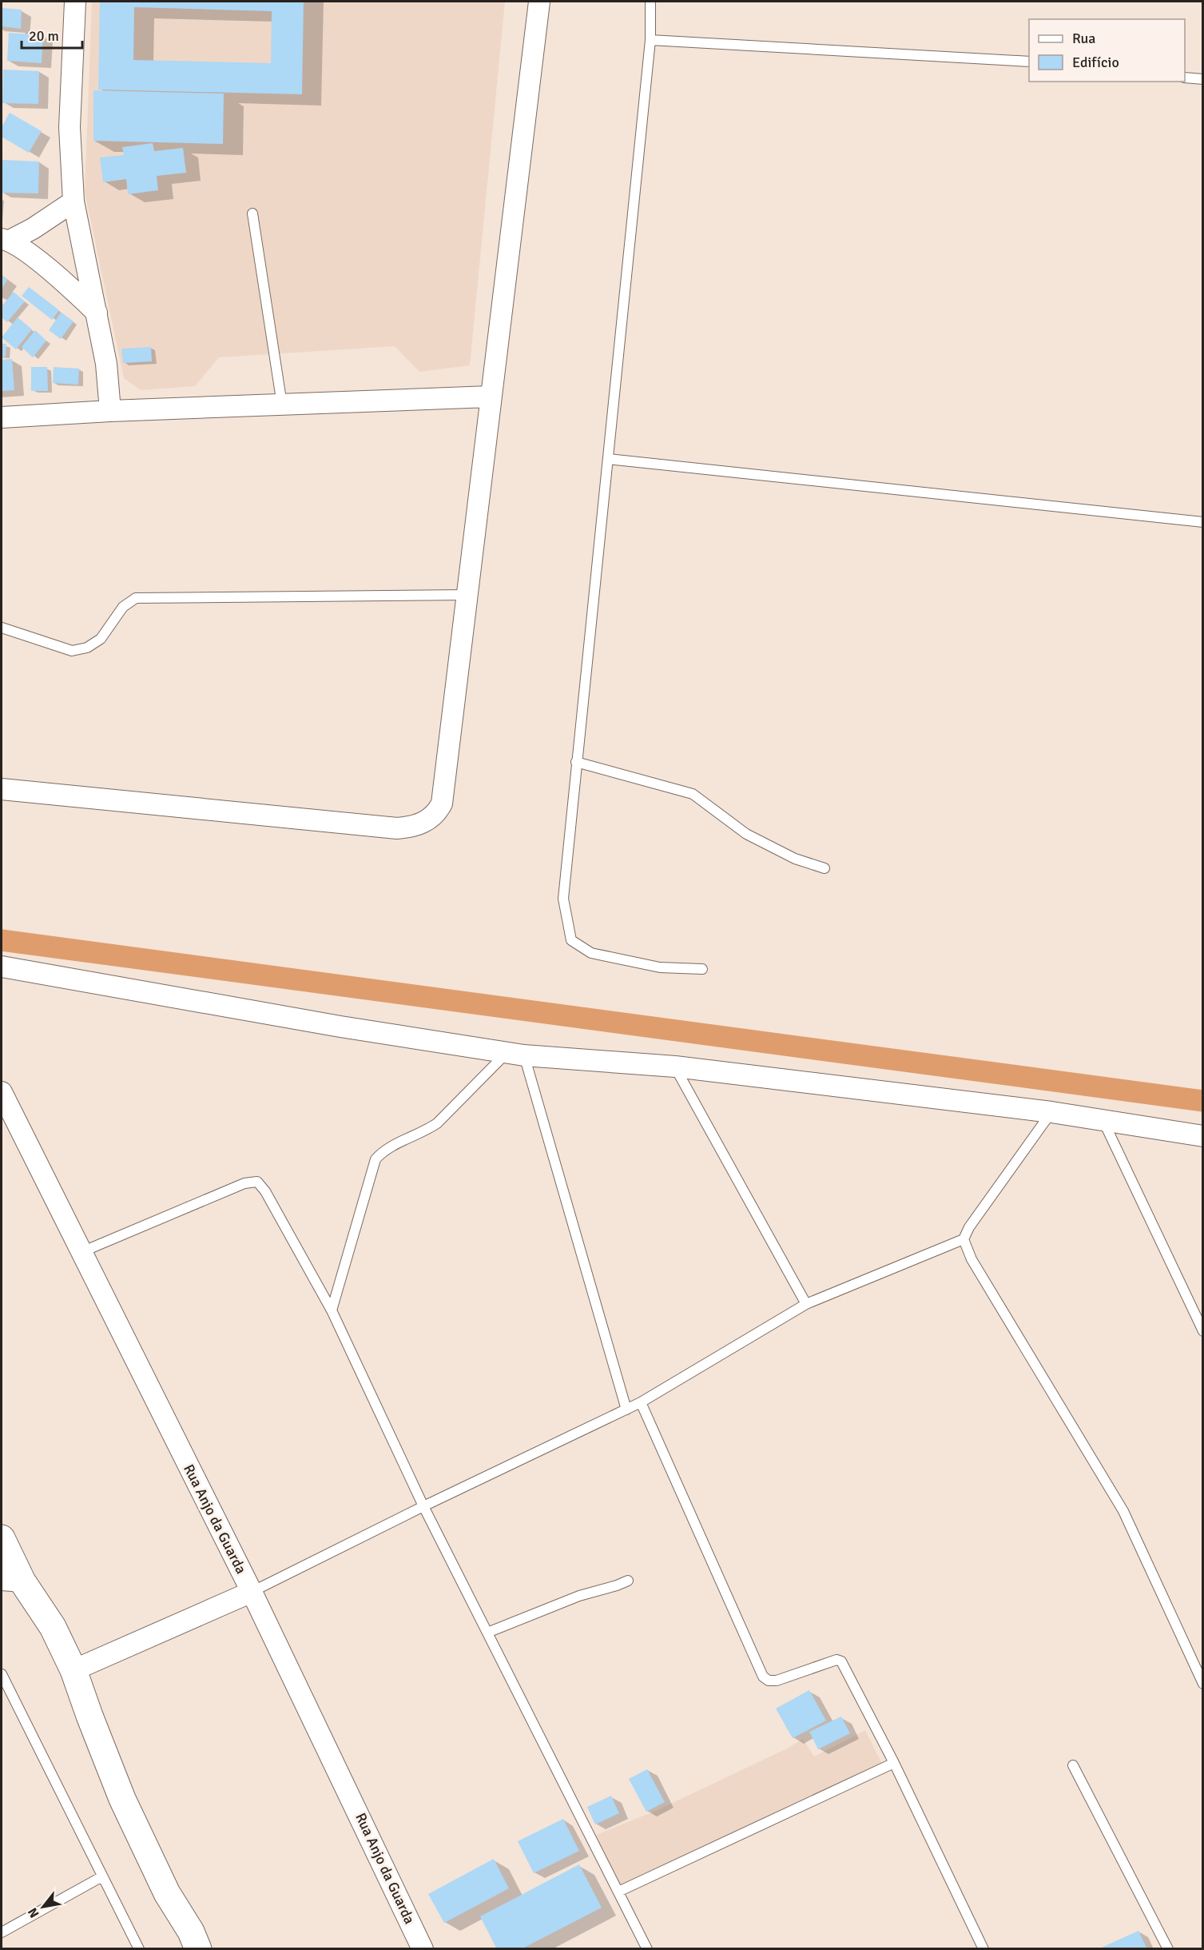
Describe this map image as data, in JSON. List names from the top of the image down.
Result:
{
  "streets": {
    "street": ["Rua Anjo da Guarda"]
  },
  "legend": ["Rua", "Edifício"],
  "scale_bar": "20 m",
  "north": "bottom left"
}
